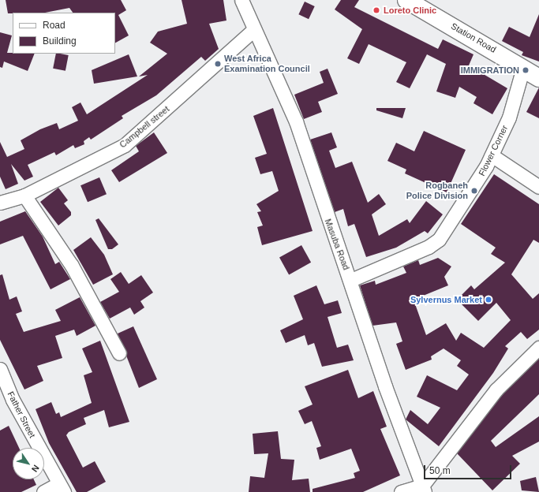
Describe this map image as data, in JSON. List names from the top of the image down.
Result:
{
  "streets": {
    "main road": ["Station Road"],
    "street": [
      "Campbell street",
      "Flower Corner",
      "Masuba Road",
      "Father Street"
    ]
  },
  "crossings": [
    ["Station Road", "Flower Corner"],
    ["Campbell street", "Masuba Road"],
    ["Flower Corner", "Masuba Road"]
  ],
  "places": [
    "Loreto Clinic",
    "West Africa Examination Council",
    "IMMIGRATION",
    "Rogbaneh Police Division",
    "Sylvernus Market"
  ],
  "legend": ["Road", "Building"],
  "scale_bar": "50 m",
  "north": "bottom right"
}
